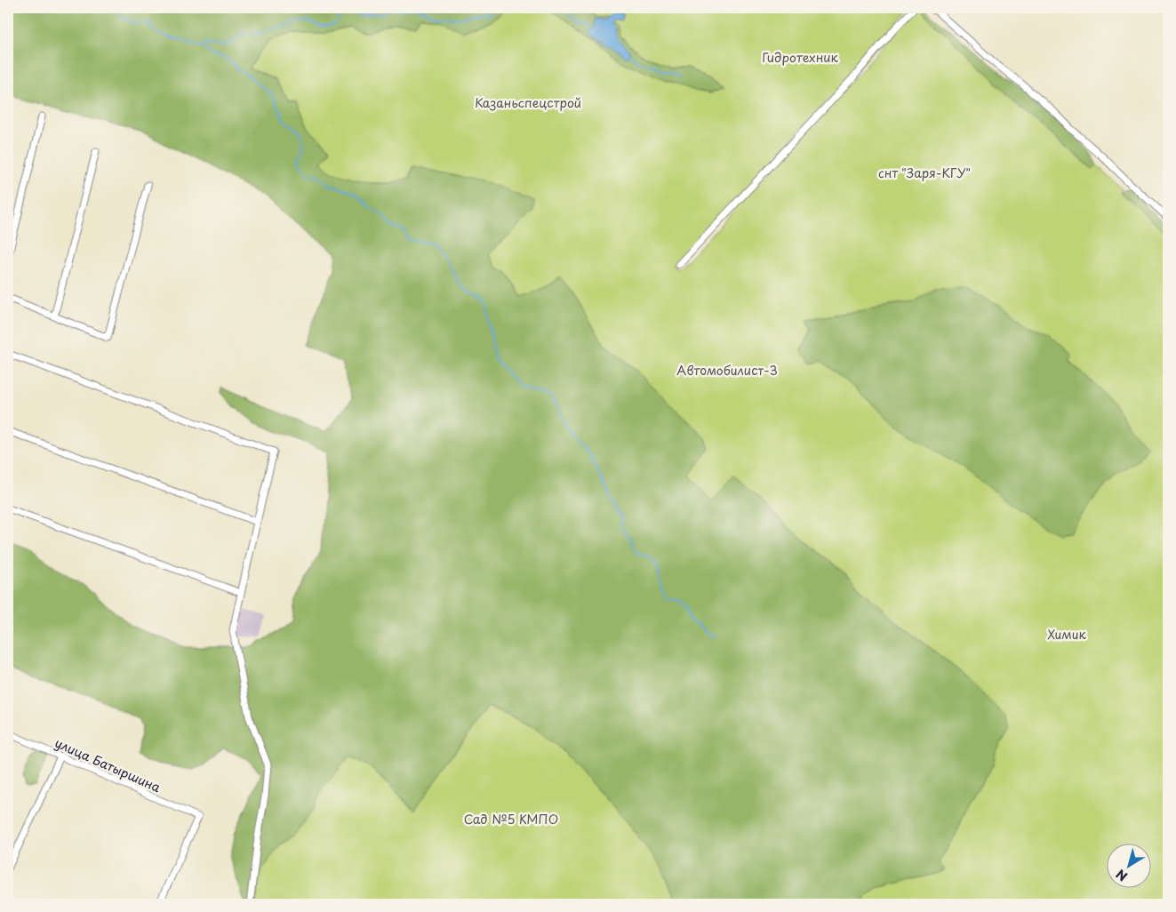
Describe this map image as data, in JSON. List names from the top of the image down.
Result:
{
  "streets": {
    "street": ["улица Батыршина"]
  },
  "parks": [
    "Гидротехник",
    "Казаньспецстрой",
    "снт \"Заря-КГУ\"",
    "Автомобилист-3",
    "Химик",
    "Сад №5 КМПО"
  ],
  "north": "bottom left"
}
